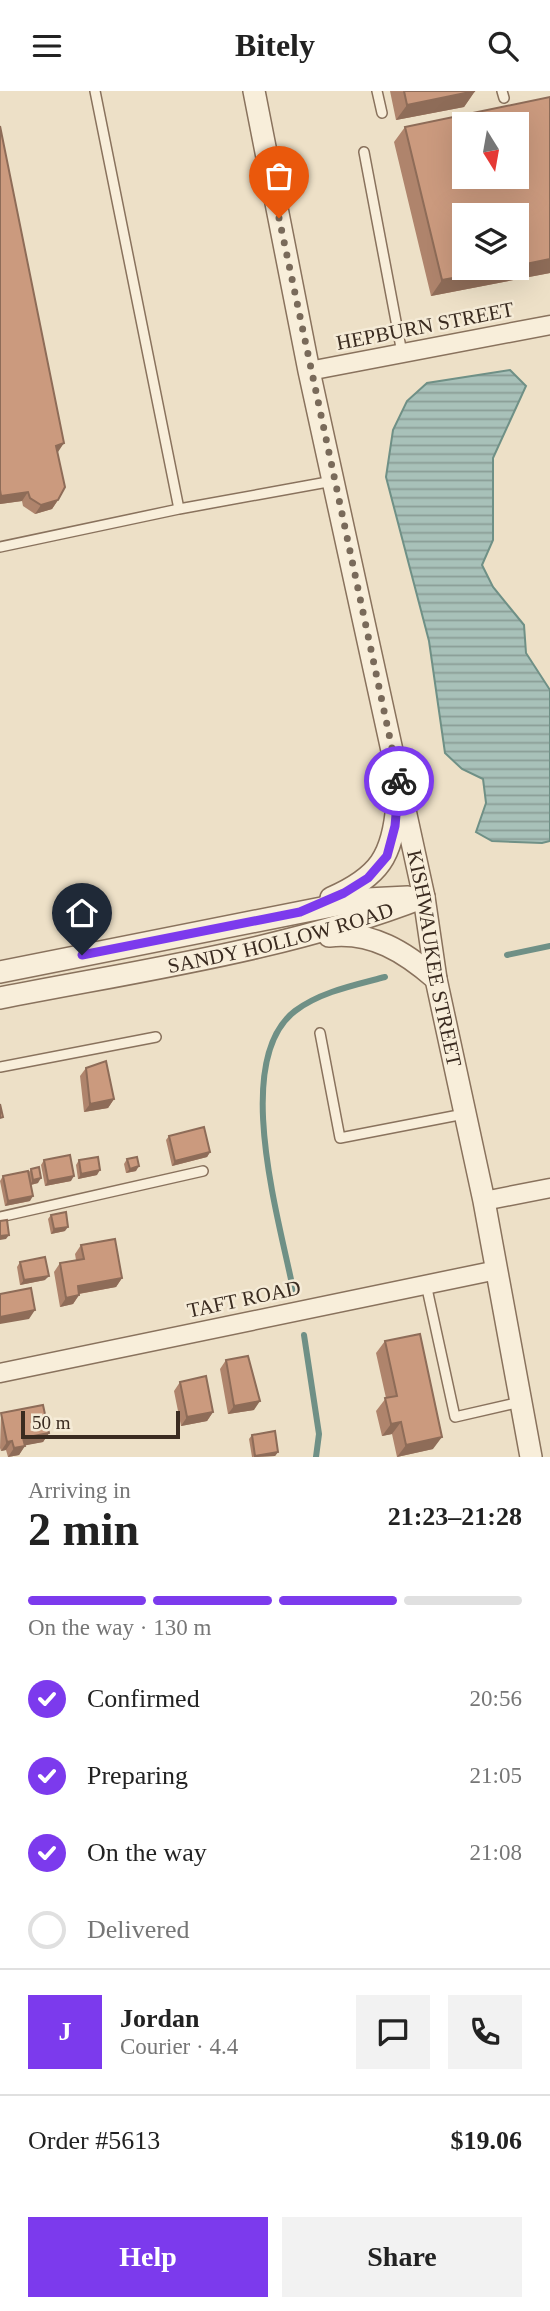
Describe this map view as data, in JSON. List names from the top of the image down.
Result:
{
  "streets": {
    "street": [
      "HEPBURN STREET",
      "SANDY HOLLOW ROAD",
      "KISHWAUKEE STREET",
      "TAFT ROAD"
    ]
  },
  "crossings": [
    ["HEPBURN STREET", "KISHWAUKEE STREET"],
    ["SANDY HOLLOW ROAD", "KISHWAUKEE STREET"],
    ["KISHWAUKEE STREET", "TAFT ROAD"]
  ],
  "scale_bar": "50 m",
  "north": "bottom",
  "page": {
    "header": "Bitely",
    "scale": "50 m",
    "heading": ["2 min", "Arriving in", "21:23–21:28"],
    "panel": [
      "Jordan",
      "Courier · 4.4",
      "Order #5613",
      "$19.06"
    ],
    "bar": "On the way · 130 m",
    "list": [
      ["Confirmed", "20:56"],
      ["Preparing", "21:05"],
      ["On the way", "21:08"],
      "Delivered"
    ],
    "round": "J",
    "buttons": ["Help", "Share"]
  }
}
